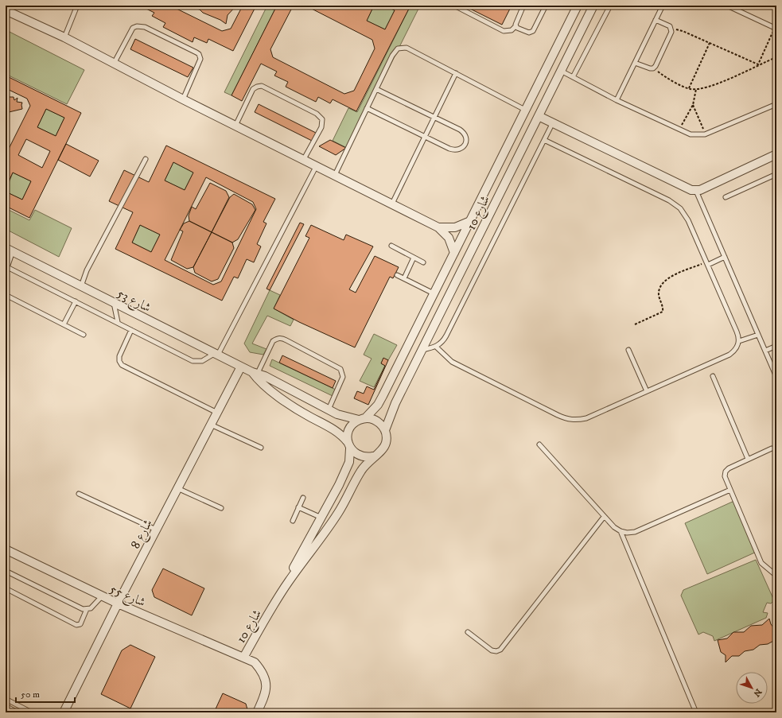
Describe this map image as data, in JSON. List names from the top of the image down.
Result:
{
  "streets": {
    "street": [
      "شارع 10",
      "شارع 53",
      "شارع 8",
      "شارع 55"
    ]
  },
  "crossings": [
    ["شارع 10", "شارع 53"],
    ["شارع 10", "شارع 55"],
    ["شارع 53", "شارع 8"],
    ["شارع 8", "شارع 55"]
  ],
  "scale_bar": "50 m",
  "north": "bottom right"
}
